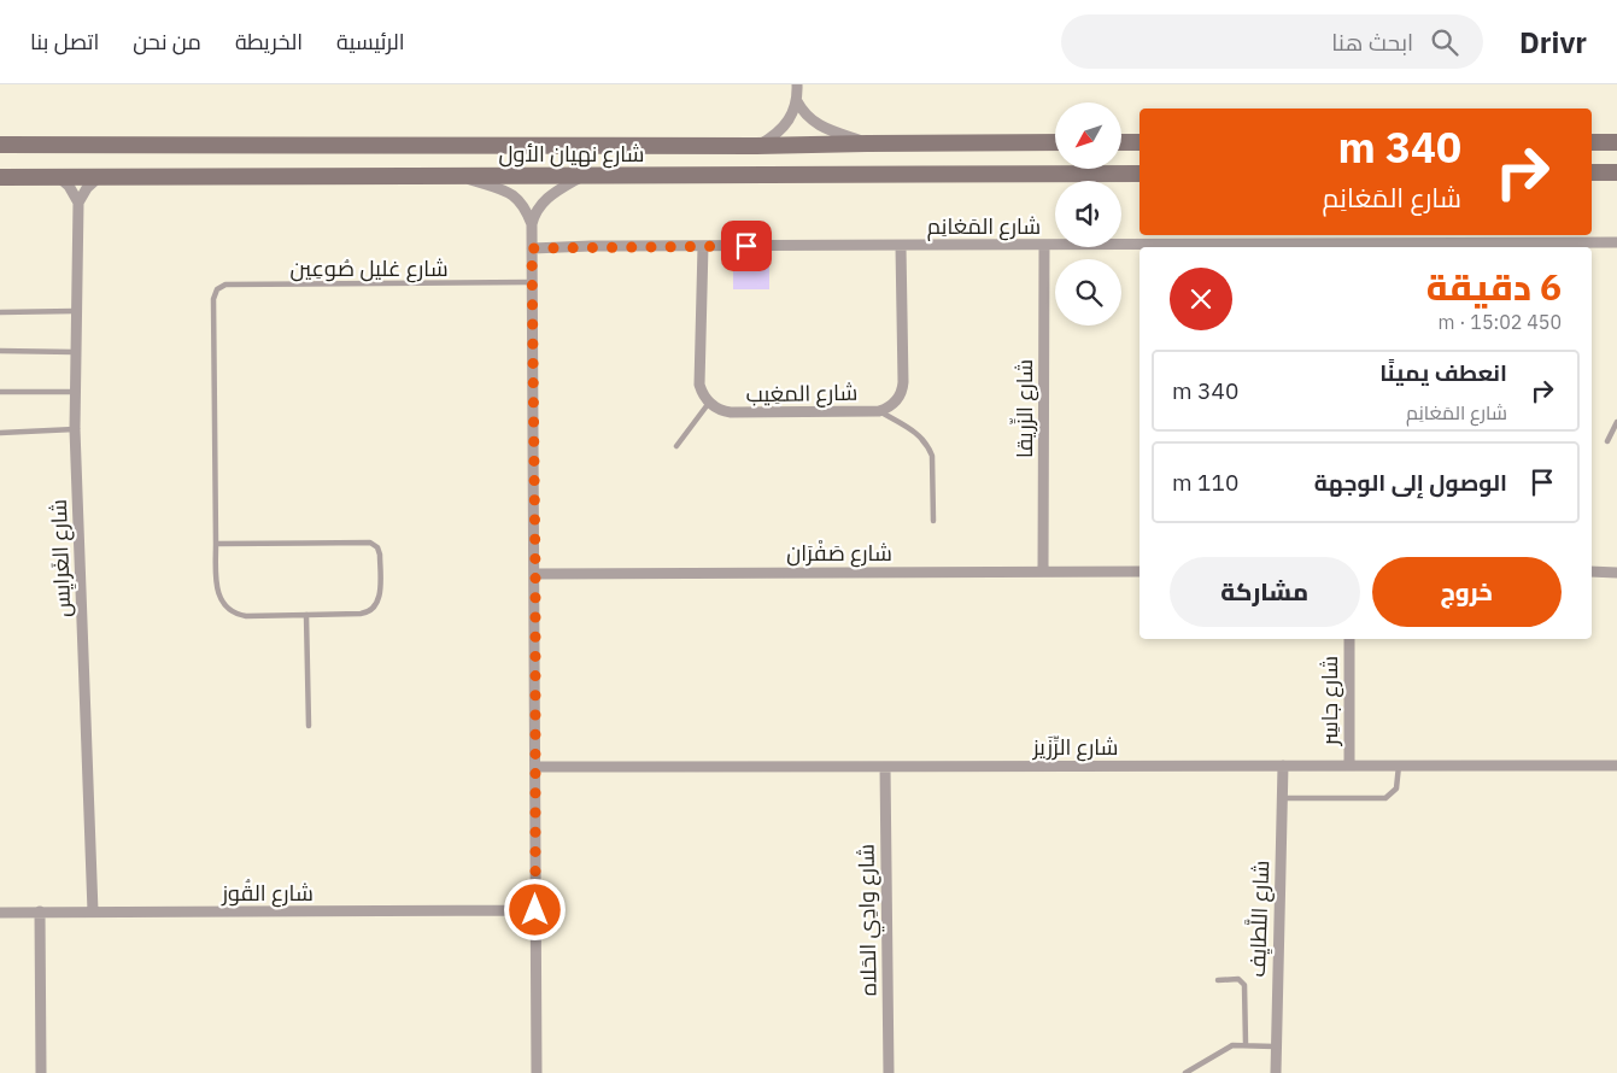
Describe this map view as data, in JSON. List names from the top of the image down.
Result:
{
  "streets": {
    "main road": ["شارع نهيان الأول"],
    "street": [
      "شارع المَغانِم",
      "شارع المغِيب",
      "شارع الزِّريقا",
      "شارع صَفْرَان",
      "شارع الغَرايِس",
      "شارع جاسِر",
      "شارع الرِّزَيز",
      "شارع القُوز",
      "شارع اللَّطايِف",
      "شارع وادِي الحَلاه"
    ],
    "lane": ["شارع غليل صُوعِين"]
  },
  "crossings": [
    ["شارع المَغانِم", "شارع المغِيب"],
    ["شارع المَغانِم", "شارع الزِّريقا"],
    ["شارع الزِّريقا", "شارع صَفْرَان"],
    ["شارع الغَرايِس", "شارع القُوز"],
    ["شارع جاسِر", "شارع الرِّزَيز"],
    ["شارع الرِّزَيز", "شارع اللَّطايِف"],
    ["شارع الرِّزَيز", "شارع وادِي الحَلاه"]
  ],
  "north": "bottom left",
  "page": {
    "header": "Drivr",
    "search": "ابحث هنا",
    "nav": [
      "الرئيسية",
      "الخريطة",
      "من نحن",
      "اتصل بنا"
    ],
    "turn": ["340 m", "شارع المَغانِم"],
    "heading": ["6 دقيقة", "450 m · 15:02"],
    "list": [
      {
        "name": "انعطف يمينًا",
        "note": "شارع المَغانِم",
        "value": "340 m"
      },
      {
        "name": "الوصول إلى الوجهة",
        "value": "110 m"
      }
    ],
    "buttons": ["خروج", "مشاركة"]
  }
}
